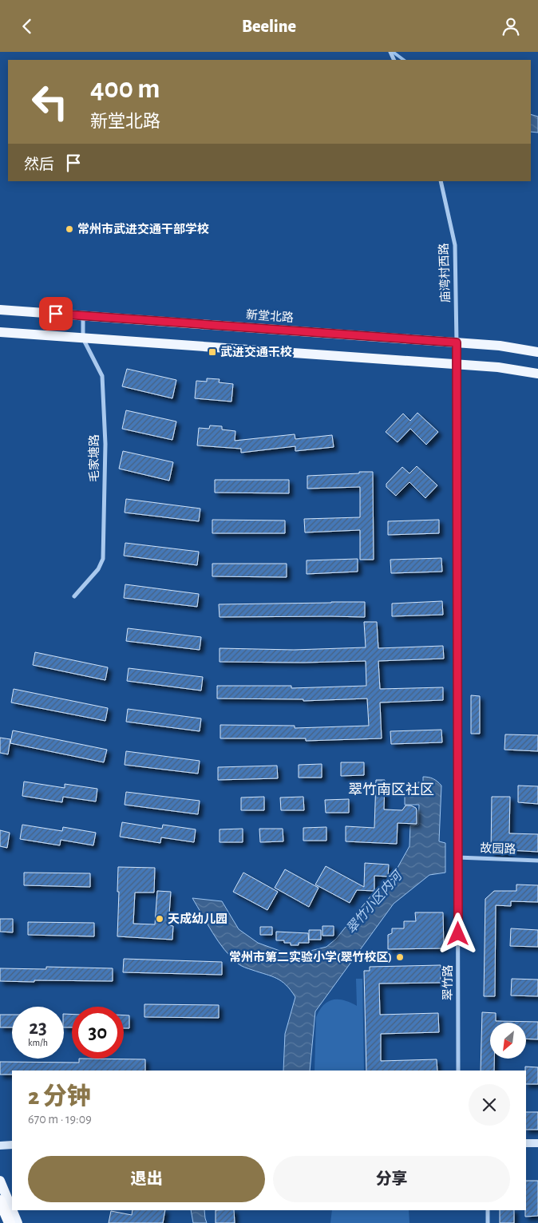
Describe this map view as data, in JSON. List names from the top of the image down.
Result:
{
  "streets": {
    "main road": ["新堂北路"],
    "street": [
      "庙湾村西路",
      "毛家塘路",
      "故园路",
      "翠竹路"
    ]
  },
  "crossings": [
    ["庙湾村西路", "新堂北路"],
    ["庙湾村西路", "翠竹路"],
    ["新堂北路", "毛家塘路"],
    ["新堂北路", "翠竹路"],
    ["故园路", "翠竹路"]
  ],
  "districts": ["翠竹南区社区"],
  "water": ["翠竹小区内河"],
  "places": {
    "other": ["常州市武进交通干部学校", "天成幼儿园", "常州市第二实验小学(翠竹校区)"],
    "transit": ["武进交通干校"]
  },
  "north": "bottom left",
  "page": {
    "header": "Beeline",
    "turn": ["400 m", "新堂北路"],
    "then": "然后",
    "speed": "23 km/h",
    "limit": "30",
    "heading": ["2 分钟", "670 m · 19:09"],
    "buttons": ["退出", "分享"]
  }
}
